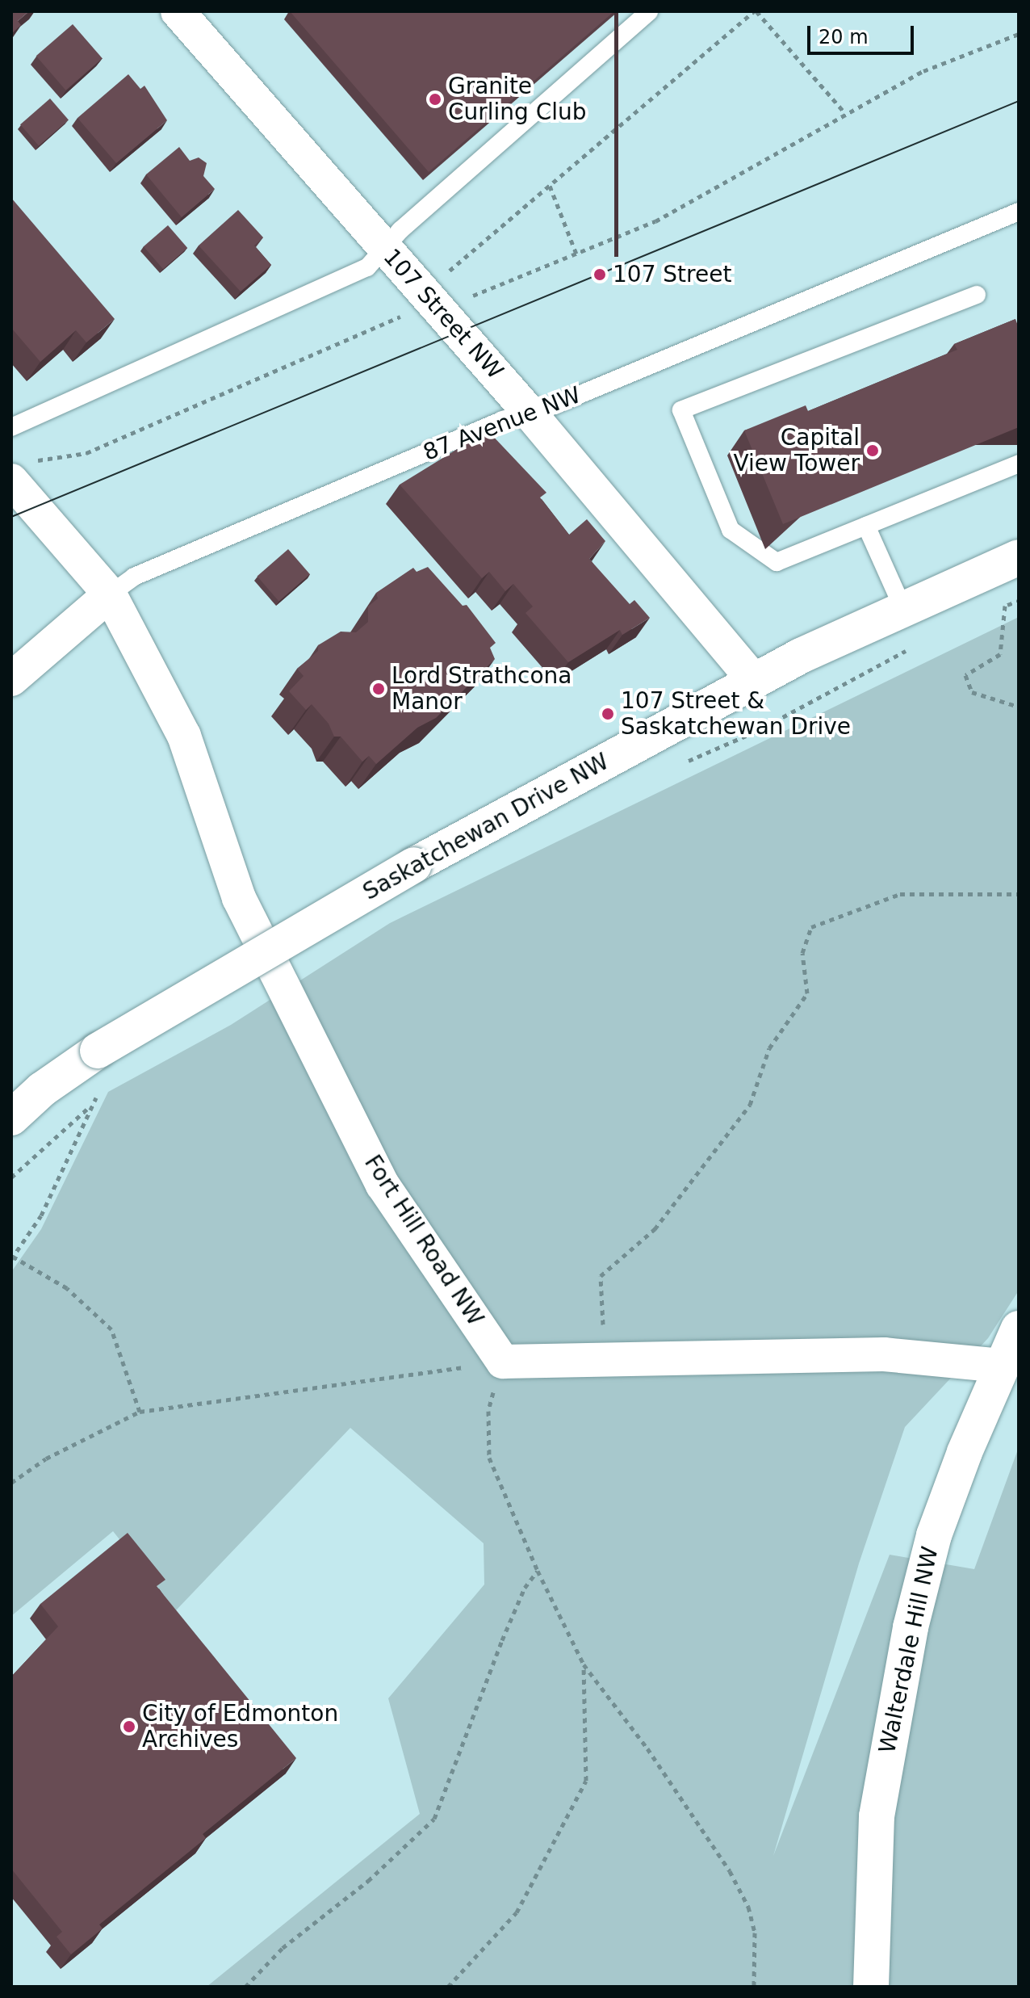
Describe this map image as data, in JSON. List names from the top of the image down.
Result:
{
  "streets": {
    "main road": ["Saskatchewan Drive NW", "Walterdale Hill NW"],
    "street": ["107 Street NW", "87 Avenue NW", "Fort Hill Road NW"]
  },
  "crossings": [
    ["107 Street NW", "87 Avenue NW"],
    ["107 Street NW", "Saskatchewan Drive NW"],
    ["87 Avenue NW", "Fort Hill Road NW"]
  ],
  "places": [
    "Granite Curling Club",
    "107 Street",
    "Capital View Tower",
    "Lord Strathcona Manor",
    "107 Street & Saskatchewan Drive",
    "City of Edmonton Archives"
  ],
  "scale_bar": "20 m"
}
